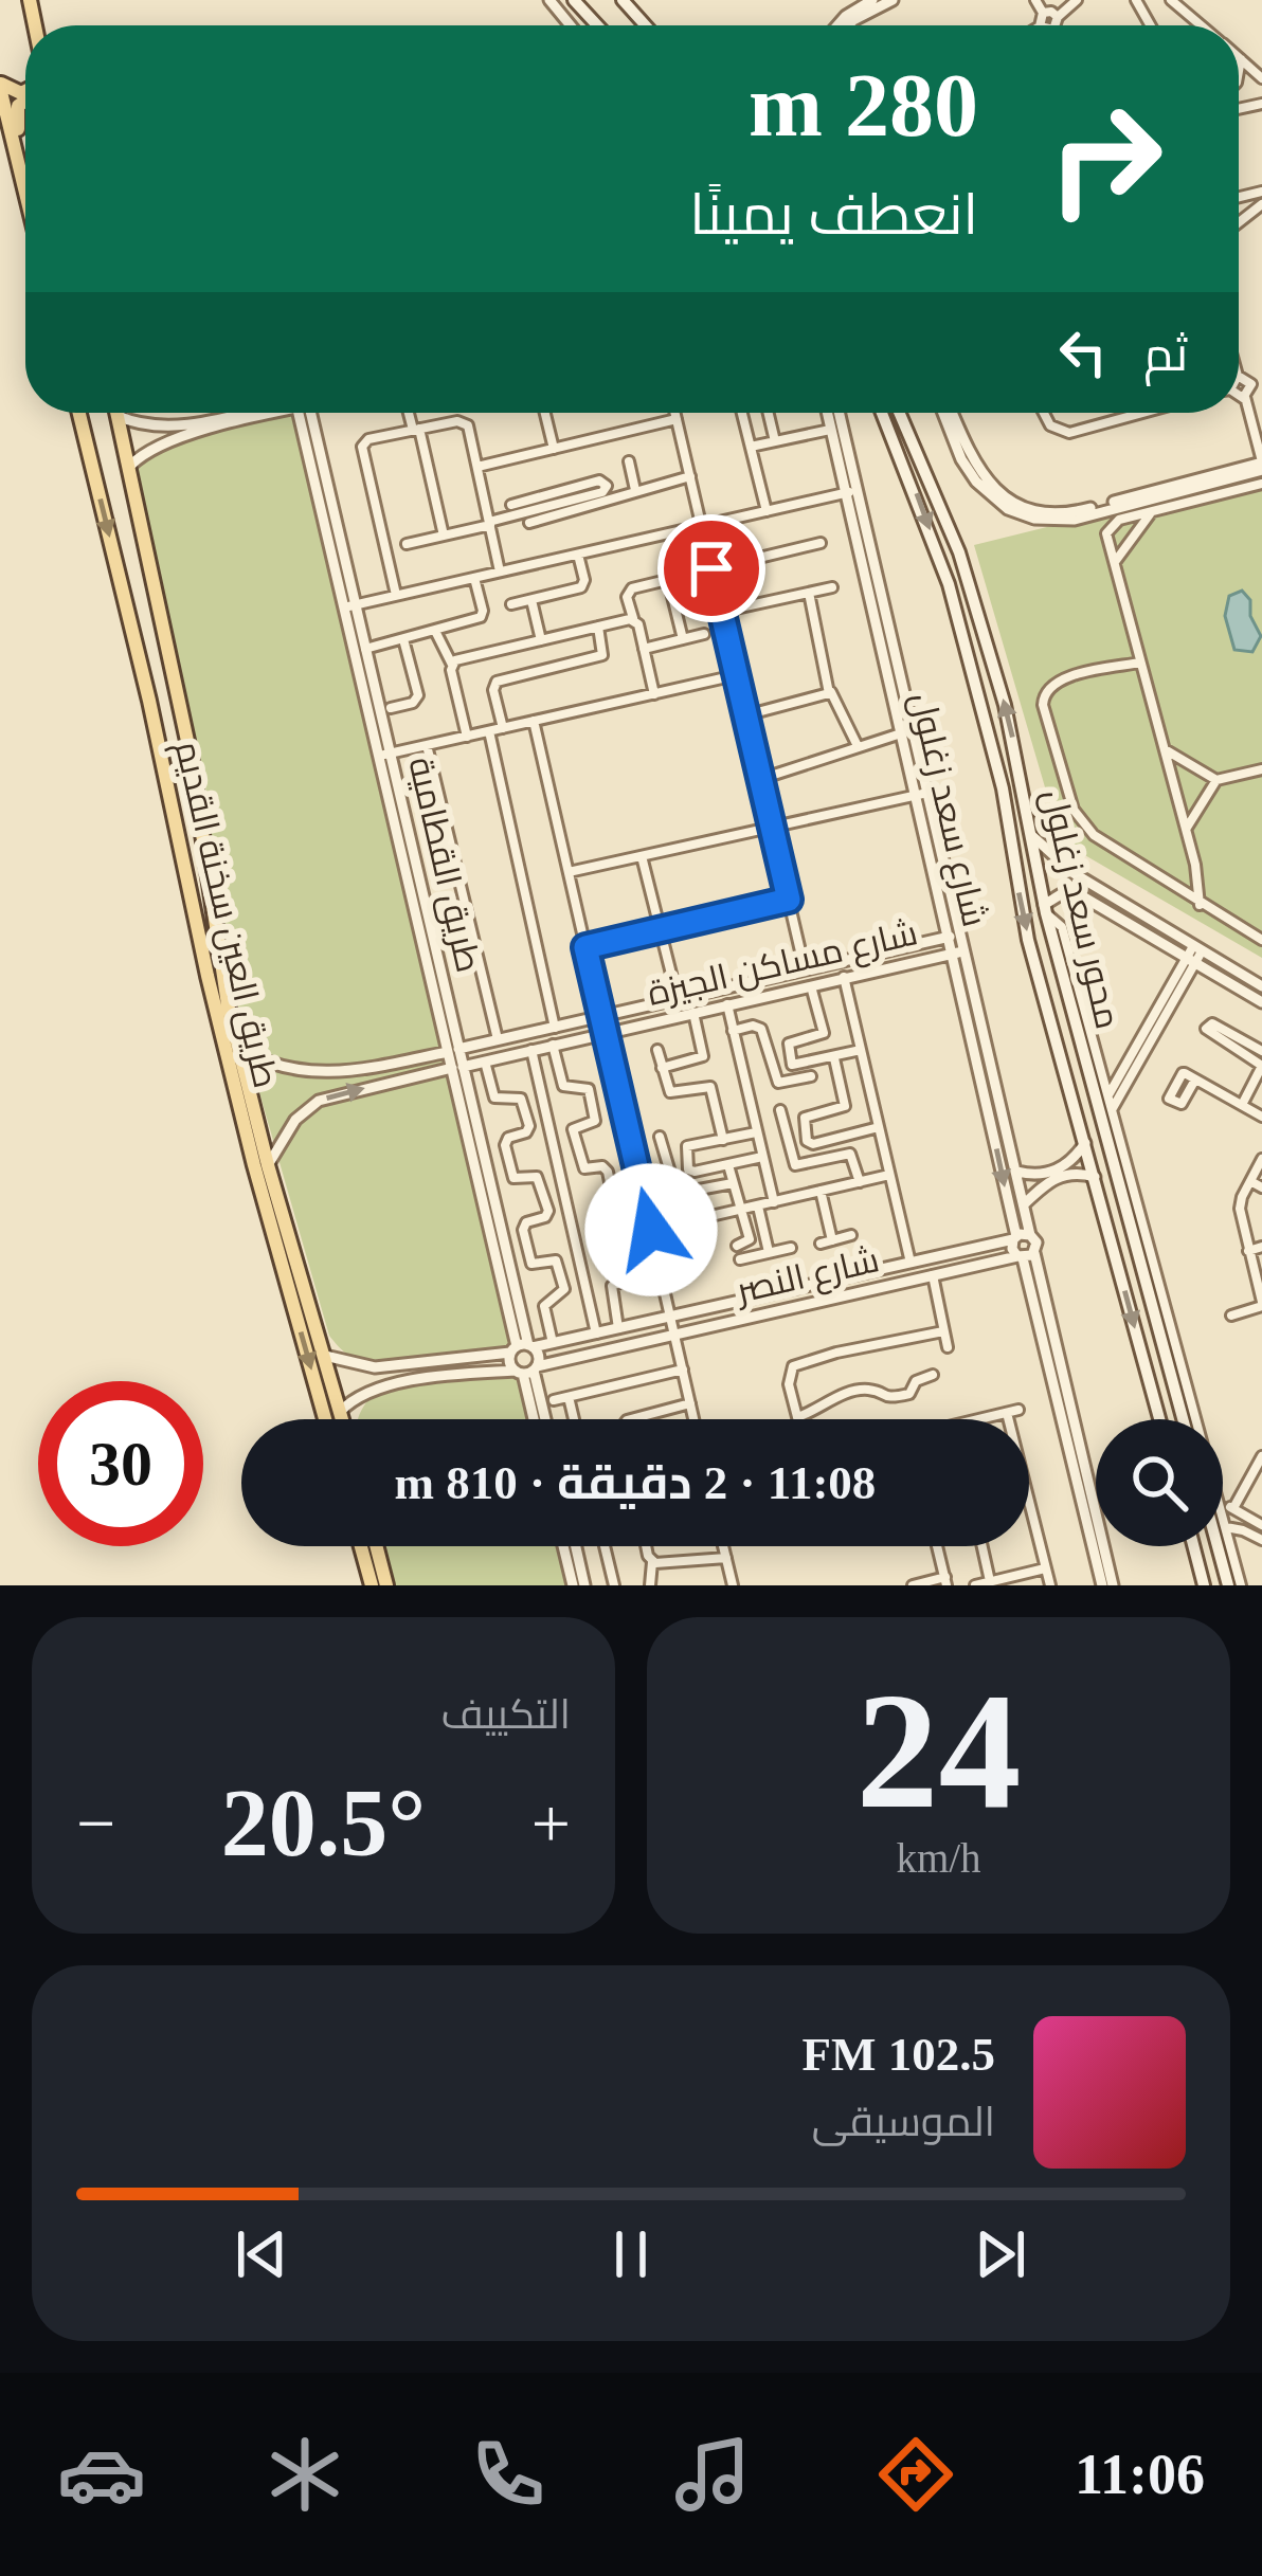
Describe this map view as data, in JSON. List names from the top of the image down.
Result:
{
  "streets": {
    "main road": ["محور سعد زغلول", "طريق العين سخنة القديم"],
    "street": [
      "شارع سعد زغلول",
      "طريق القطامية",
      "شارع مساكن الجيزة",
      "شارع النصر"
    ]
  },
  "crossings": [
    ["شارع سعد زغلول", "شارع مساكن الجيزة"],
    ["شارع سعد زغلول", "شارع النصر"],
    ["طريق القطامية", "شارع مساكن الجيزة"],
    ["طريق القطامية", "شارع النصر"],
    ["طريق العين سخنة القديم", "شارع مساكن الجيزة"],
    ["طريق العين سخنة القديم", "شارع النصر"]
  ],
  "page": {
    "turn": ["280 m", "انعطف يمينًا"],
    "then": "ثم",
    "limit": "30",
    "trip": "11:08 · 2 دقيقة · 810 m",
    "tile": [
      ["24", "km/h"],
      "التكييف"
    ],
    "heat": ["−", "20.5°", "+"],
    "song": ["102.5 FM", "الموسيقى"],
    "tabs": "11:06"
  }
}
